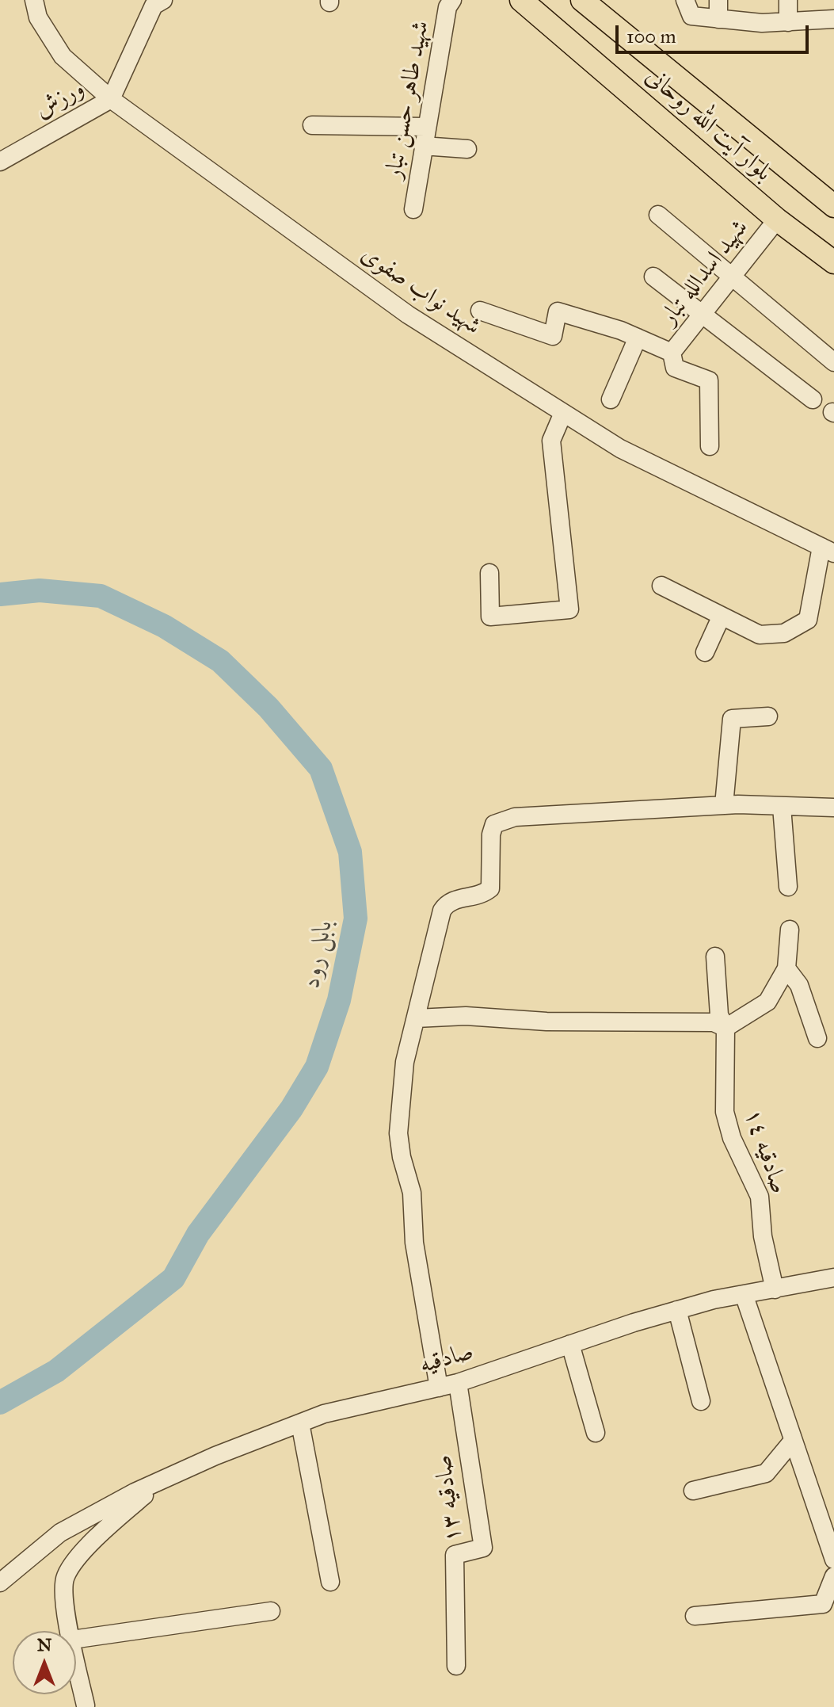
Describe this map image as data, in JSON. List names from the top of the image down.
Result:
{
  "streets": {
    "main road": ["بلوار آیت الله روحانی"],
    "street": [
      "ورزش",
      "شهید طاهر حسن تبار",
      "شهید اسدالله تبار",
      "شهید نواب صفوی",
      "صادقيه ١٤",
      "صادقیه",
      "صادقیه ۱۳"
    ]
  },
  "crossings": [
    ["ورزش", "شهید نواب صفوی"],
    ["بلوار آیت الله روحانی", "شهید اسدالله تبار"],
    ["صادقيه ١٤", "صادقیه"],
    ["صادقیه", "صادقیه ۱۳"]
  ],
  "water": ["بابل رود"],
  "scale_bar": "100 m",
  "north": "top"
}
